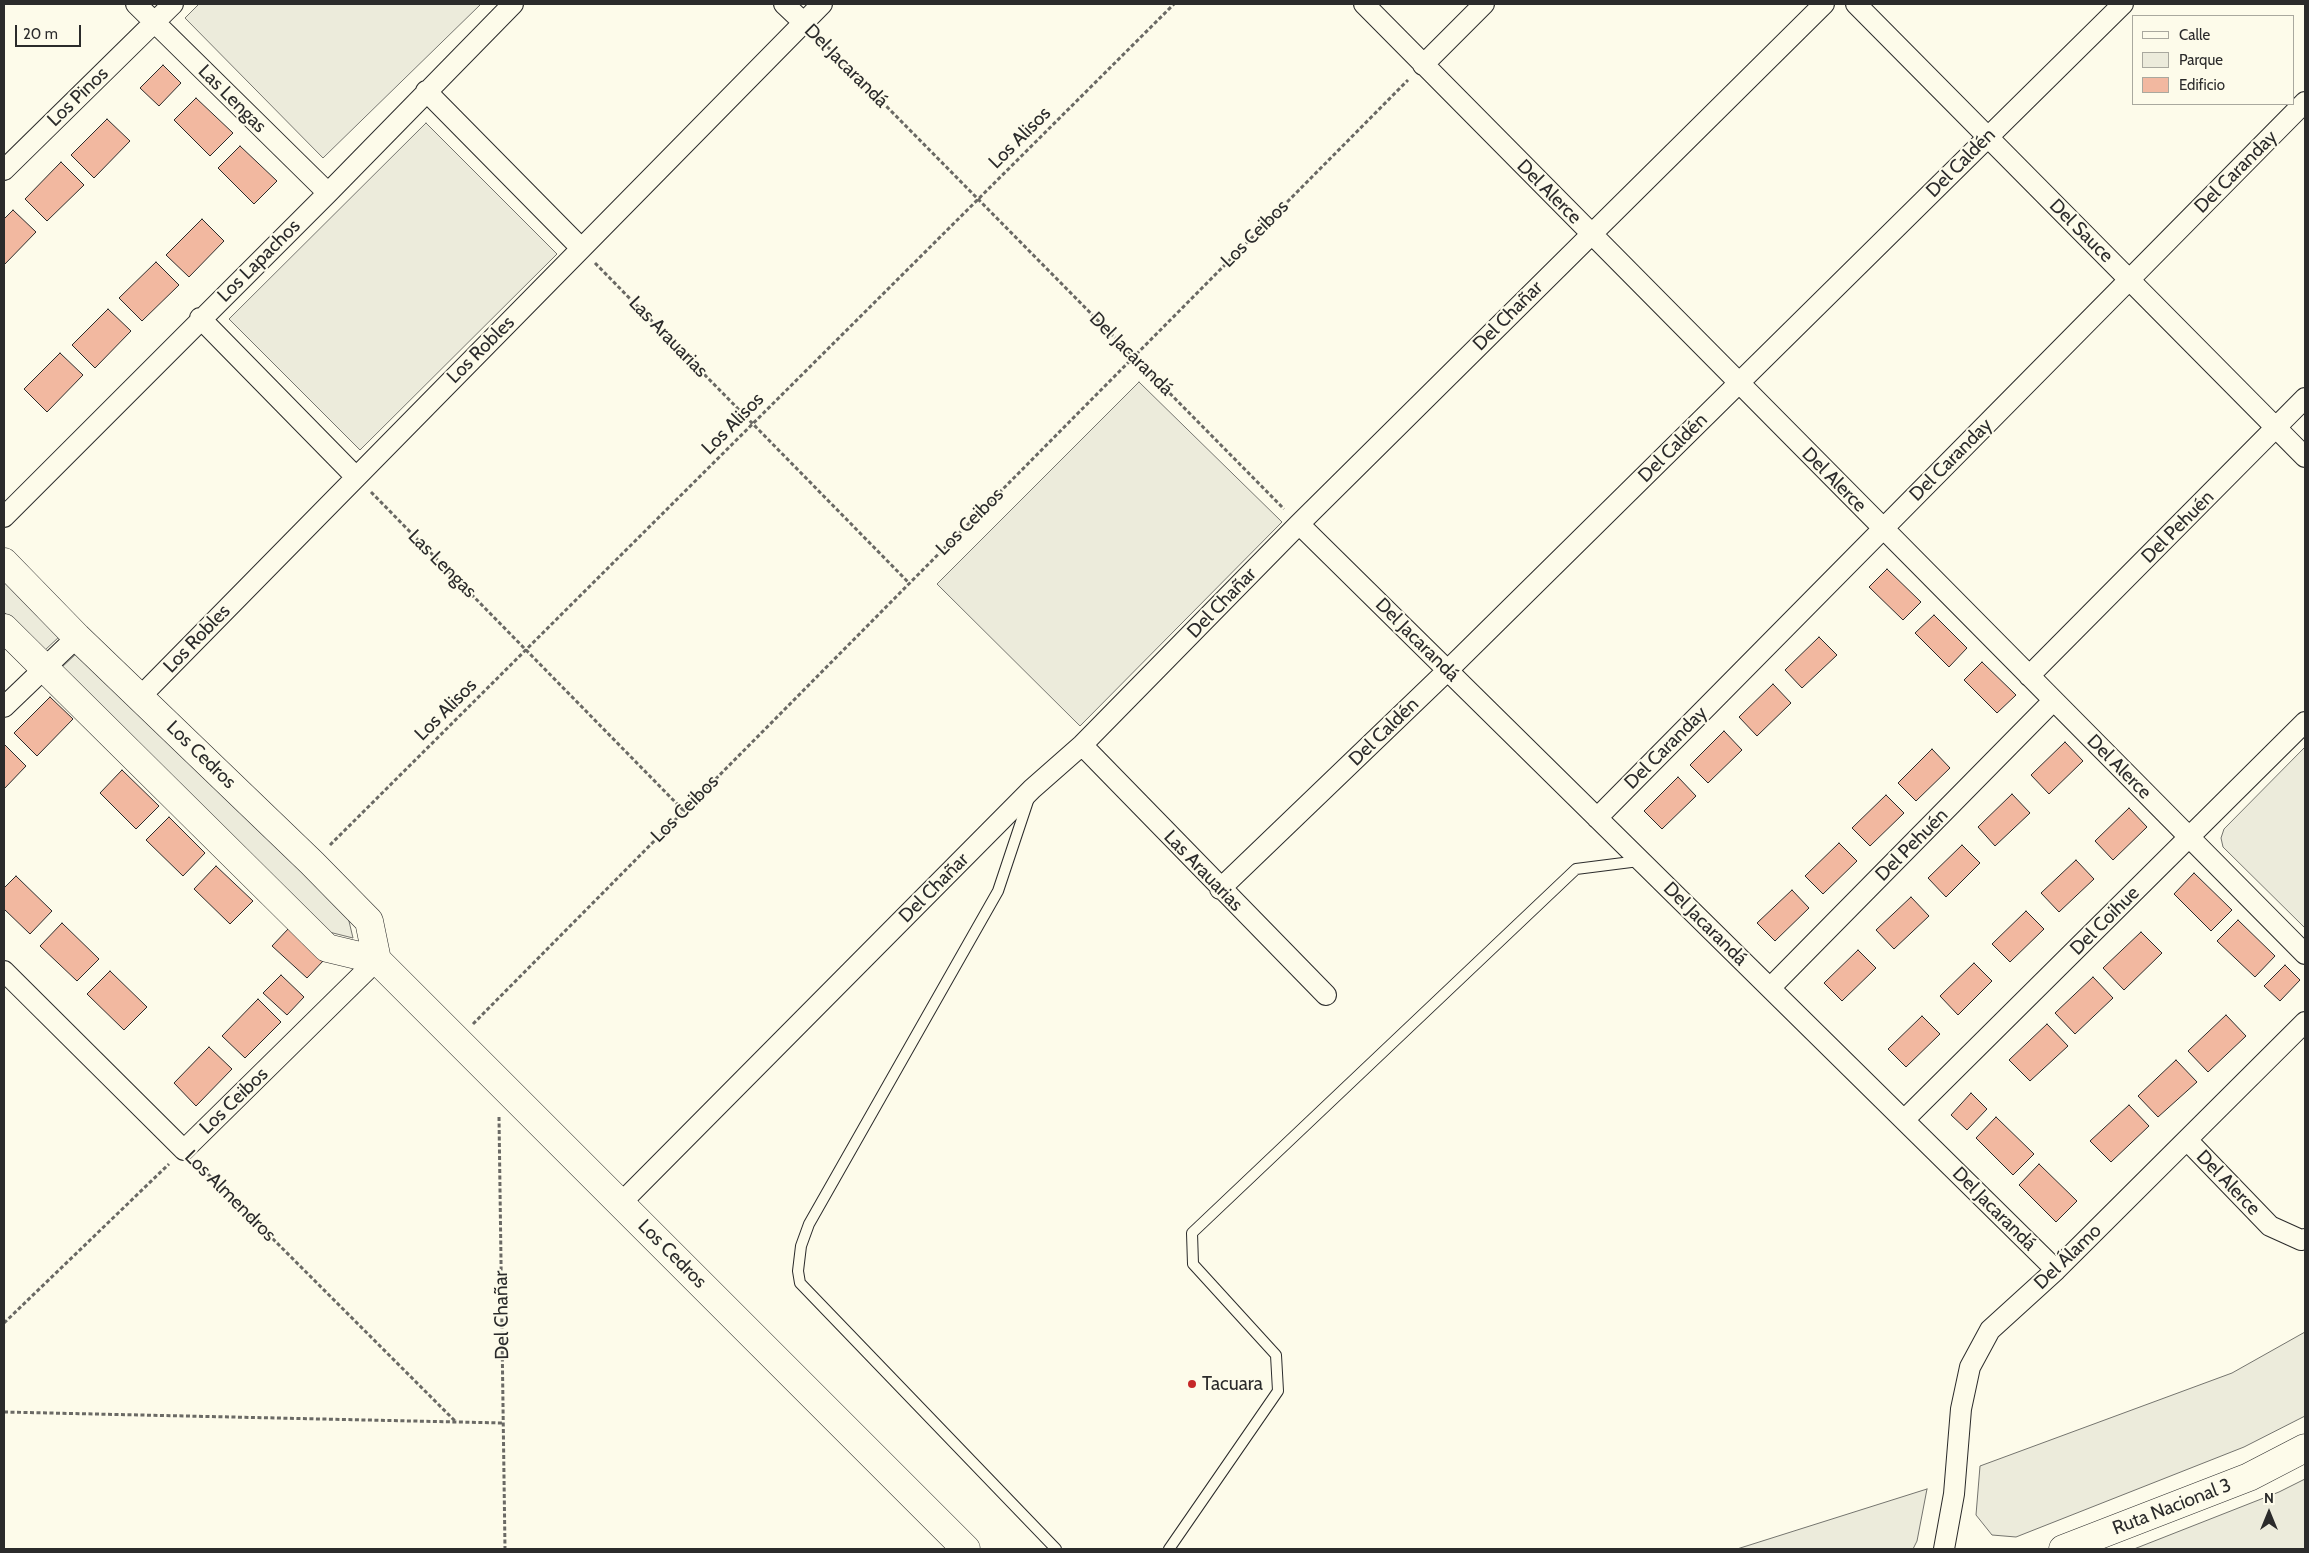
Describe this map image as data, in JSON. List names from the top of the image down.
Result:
{
  "streets": {
    "main road": ["Los Cedros", "Ruta Nacional 3"],
    "street": [
      "Del Jacarandá",
      "Los Pinos",
      "Las Lengas",
      "Del Caldén",
      "Del Caranday",
      "Del Alerce",
      "Del Sauce",
      "Los Ceibos",
      "Los Lapachos",
      "Del Chañar",
      "Las Arauarias",
      "Los Robles",
      "Del Pehuén",
      "Del Coihue",
      "Los Almendros",
      "Del Álamo"
    ],
    "path": ["Los Alisos"]
  },
  "crossings": [
    ["Del Jacarandá", "Los Alisos"],
    ["Del Jacarandá", "Del Caldén"],
    ["Del Jacarandá", "Del Caranday"],
    ["Del Jacarandá", "Los Ceibos"],
    ["Del Jacarandá", "Del Chañar"],
    ["Del Jacarandá", "Los Robles"],
    ["Del Jacarandá", "Del Pehuén"],
    ["Del Jacarandá", "Del Coihue"],
    ["Del Jacarandá", "Del Álamo"],
    ["Los Pinos", "Las Lengas"],
    ["Las Lengas", "Los Alisos"],
    ["Las Lengas", "Los Ceibos"],
    ["Las Lengas", "Los Lapachos"],
    ["Las Lengas", "Los Robles"],
    ["Los Alisos", "Las Arauarias"],
    ["Los Alisos", "Los Cedros"],
    ["Del Caldén", "Del Alerce"],
    ["Del Caldén", "Del Sauce"],
    ["Del Caldén", "Las Arauarias"],
    ["Del Caranday", "Del Alerce"],
    ["Del Caranday", "Del Sauce"],
    ["Del Alerce", "Los Ceibos"],
    ["Del Alerce", "Del Chañar"],
    ["Del Alerce", "Del Pehuén"],
    ["Del Alerce", "Del Coihue"],
    ["Del Alerce", "Del Álamo"],
    ["Del Sauce", "Del Pehuén"],
    ["Los Ceibos", "Las Arauarias"],
    ["Los Ceibos", "Los Cedros"],
    ["Los Ceibos", "Los Almendros"],
    ["Del Chañar", "Las Arauarias"],
    ["Del Chañar", "Los Cedros"],
    ["Las Arauarias", "Los Robles"],
    ["Los Robles", "Los Cedros"]
  ],
  "places": ["Tacuara"],
  "legend": ["Calle", "Parque", "Edificio"],
  "scale_bar": "20 m",
  "north": "top"
}
